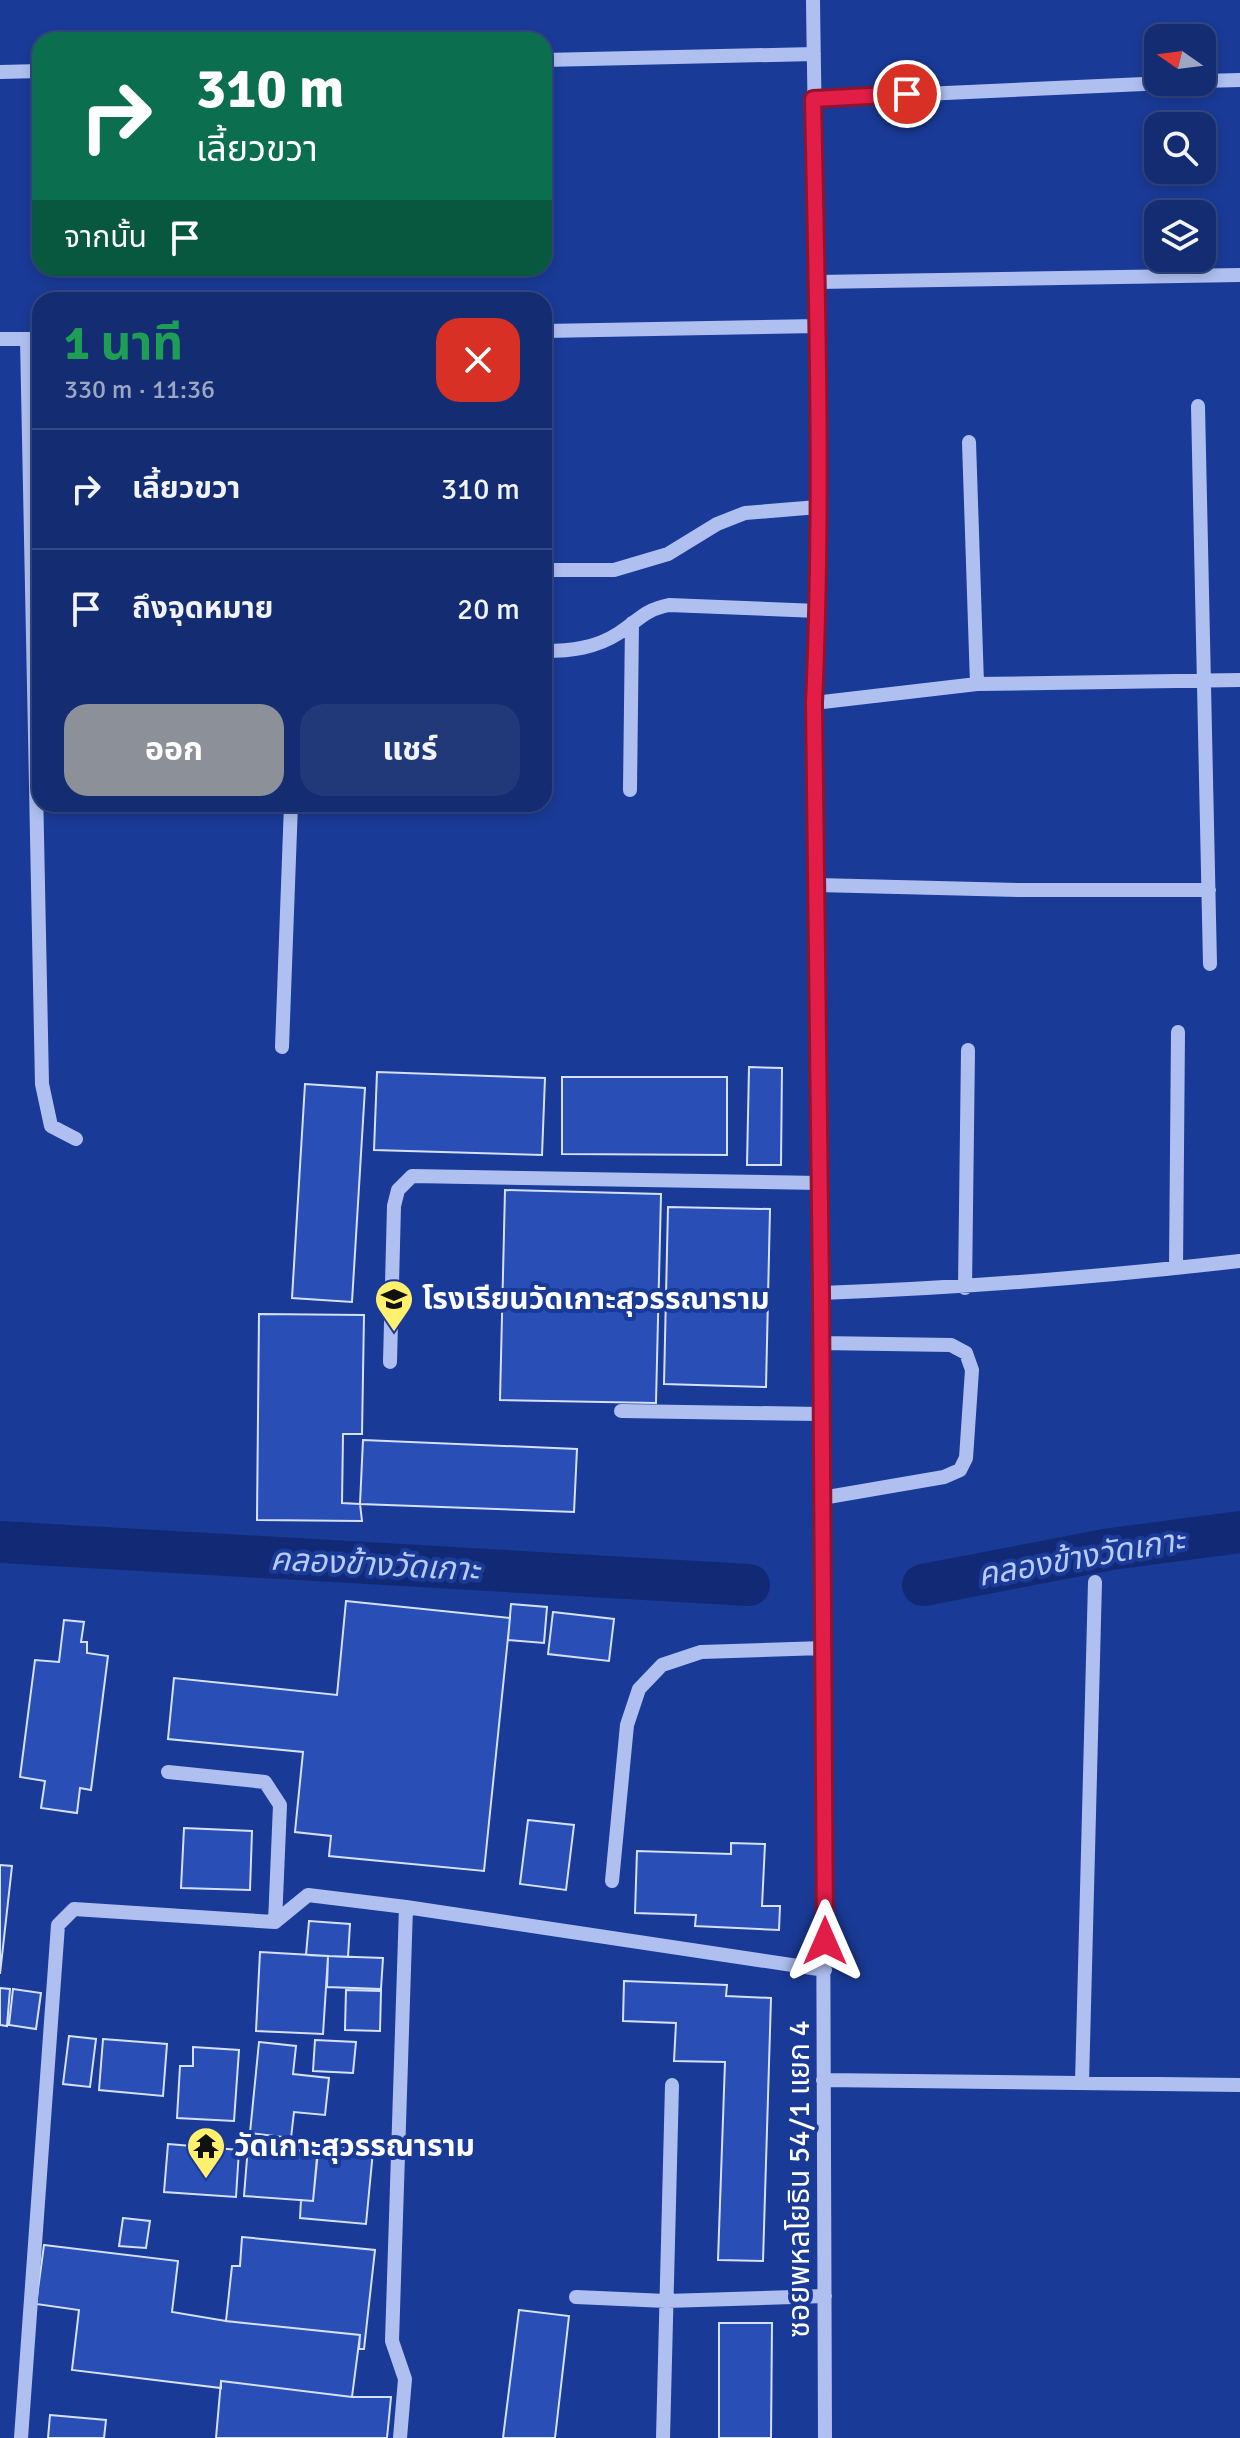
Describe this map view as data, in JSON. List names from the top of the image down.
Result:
{
  "streets": {
    "street": ["ซอยพหลโยธิน 54/1 แยก 4"]
  },
  "water": ["คลองข้างวัดเกาะ"],
  "places": {
    "school or university": ["โรงเรียนวัดเกาะสุวรรณาราม"],
    "temple": ["วัดเกาะสุวรรณาราม"]
  },
  "north": "left",
  "page": {
    "turn": ["310 m", "เลี้ยวขวา"],
    "then": "จากนั้น",
    "heading": ["1 นาที", "330 m · 11:36"],
    "list": [
      {
        "name": "เลี้ยวขวา",
        "value": "310 m"
      },
      {
        "name": "ถึงจุดหมาย",
        "value": "20 m"
      }
    ],
    "buttons": ["ออก", "แชร์"]
  }
}
